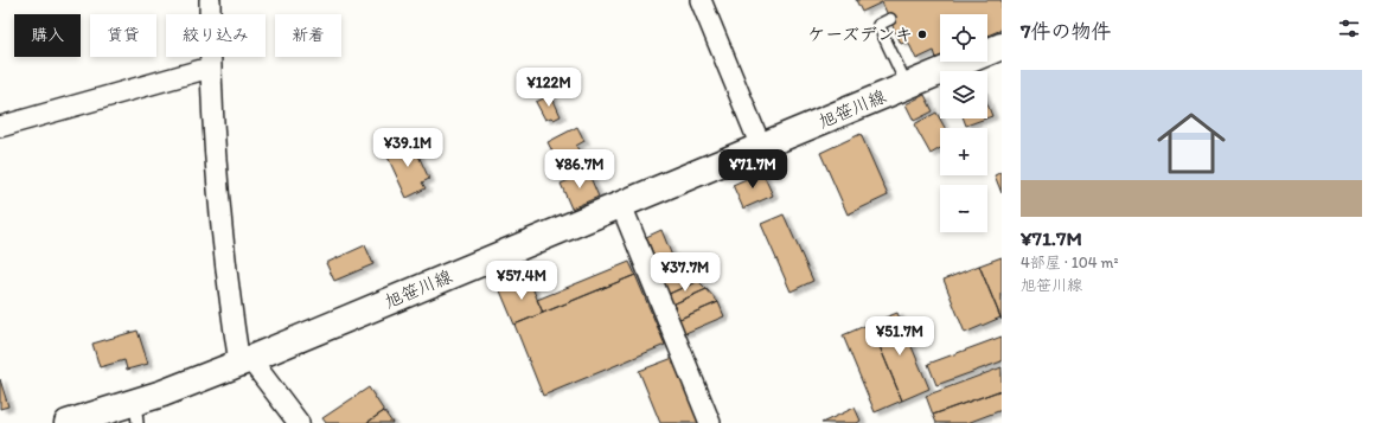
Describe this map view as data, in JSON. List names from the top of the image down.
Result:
{
  "streets": {
    "main road": ["旭笹川線"]
  },
  "places": ["ケーズデンキ"],
  "page": {
    "heading": "7件の物件",
    "map_buttons": ["+", "−"],
    "chip": [
      "購入",
      "賃貸",
      "絞り込み",
      "新着"
    ],
    "list": [
      {
        "name": "¥71.7M",
        "note": "4部屋 · 104 m² · 旭笹川線"
      }
    ],
    "price": [
      "¥122M",
      "¥39.1M",
      "¥86.7M",
      "¥71.7M",
      "¥37.7M",
      "¥57.4M",
      "¥51.7M"
    ]
  }
}
